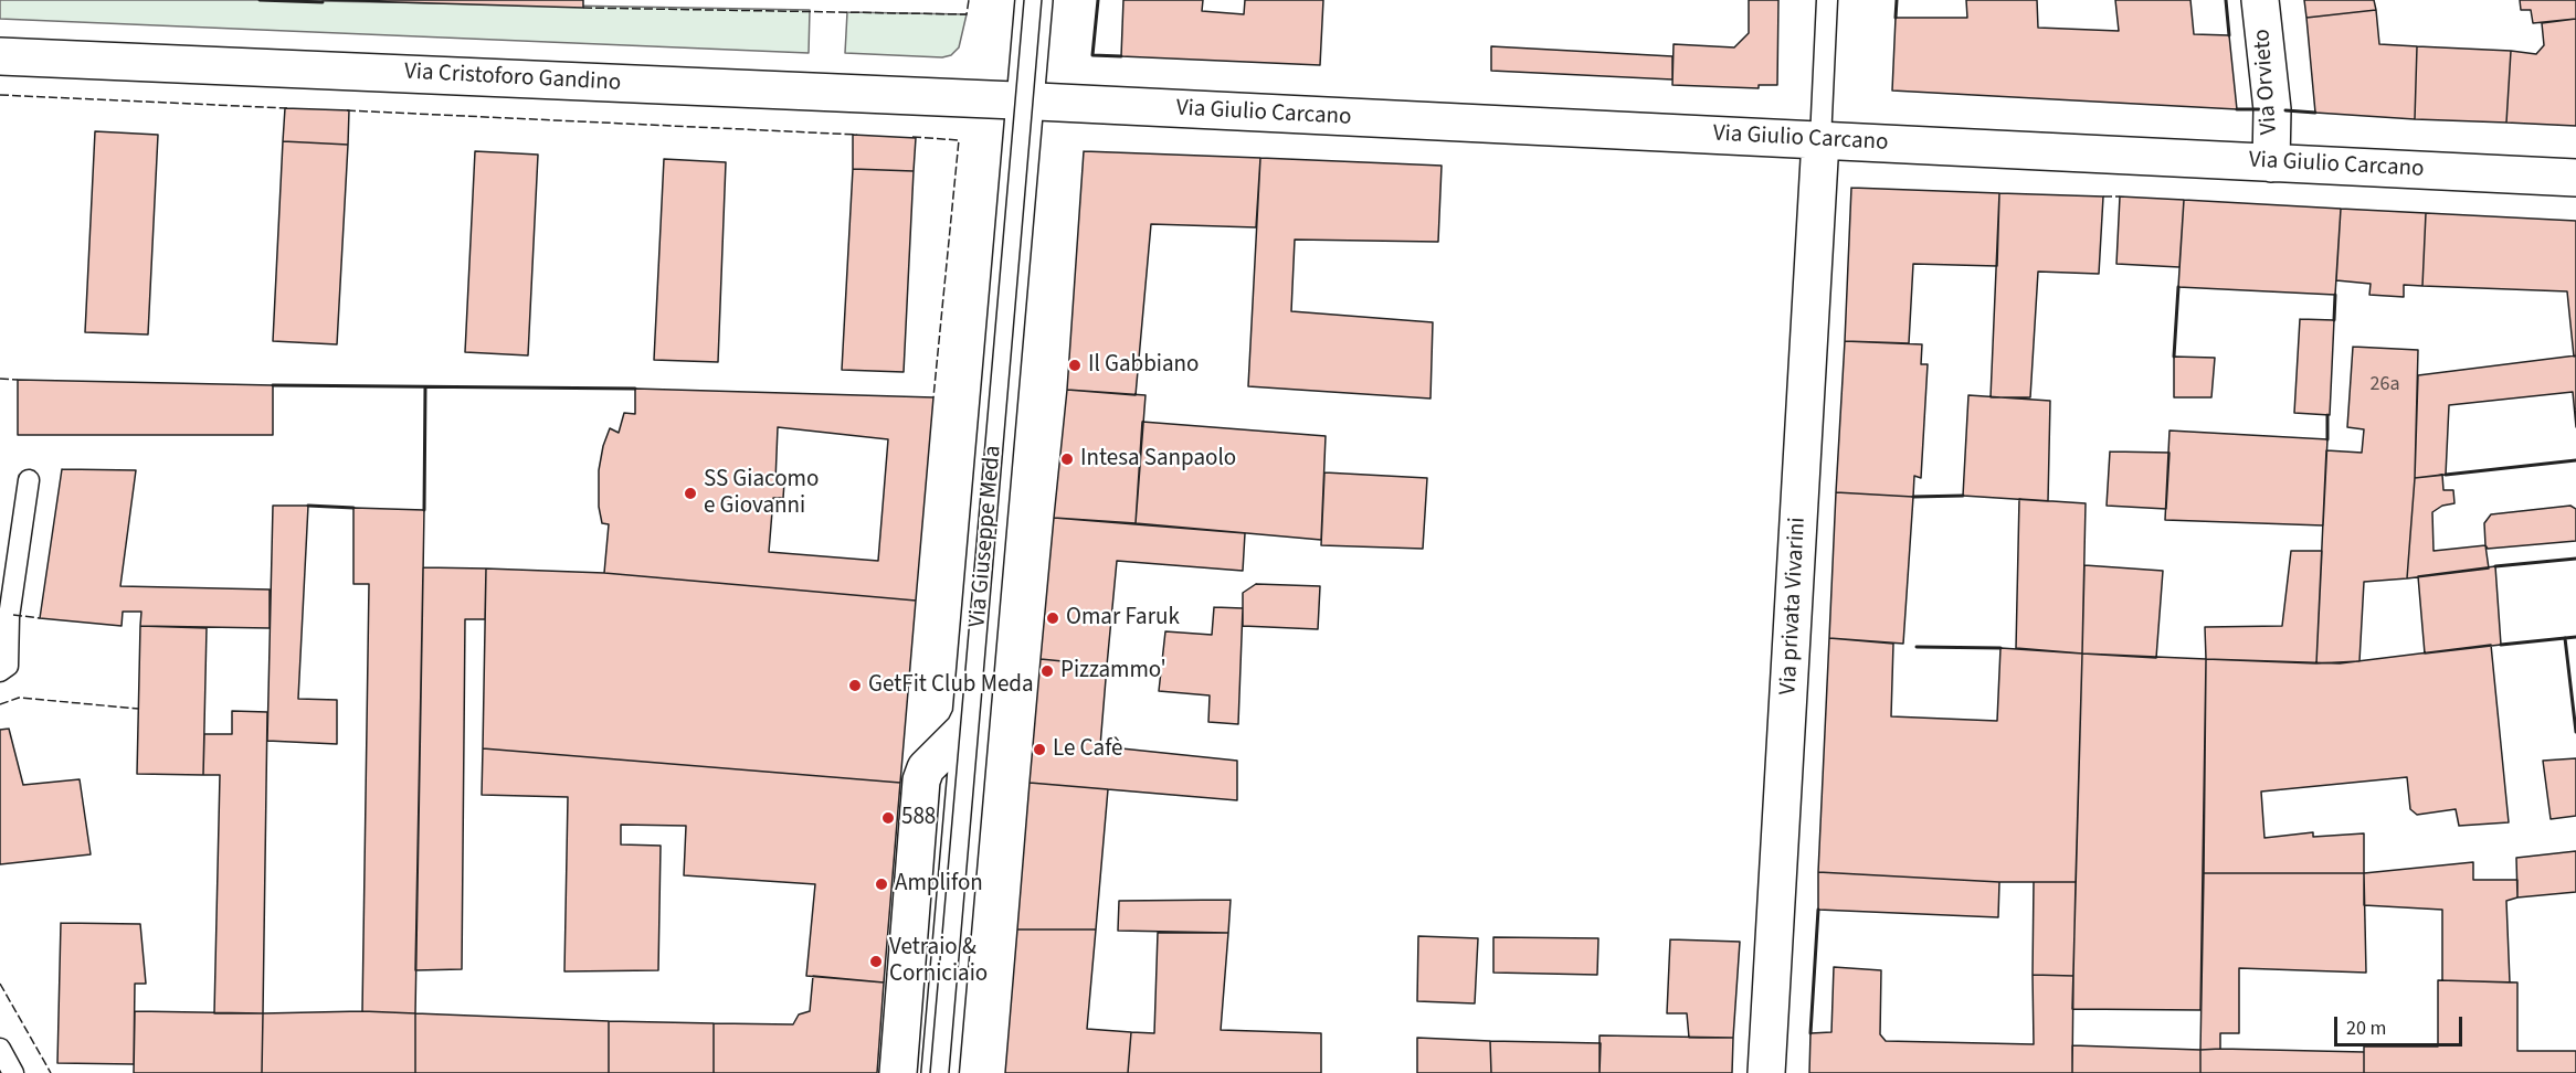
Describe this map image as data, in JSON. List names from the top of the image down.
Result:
{
  "streets": {
    "street": [
      "Via Cristoforo Gandino",
      "Via Orvieto",
      "Via Giulio Carcano",
      "Via Giuseppe Meda",
      "Via privata Vivarini"
    ]
  },
  "crossings": [
    ["Via Cristoforo Gandino", "Via Giulio Carcano"],
    ["Via Cristoforo Gandino", "Via Giuseppe Meda"],
    ["Via Orvieto", "Via Giulio Carcano"],
    ["Via Giulio Carcano", "Via Giuseppe Meda"],
    ["Via Giulio Carcano", "Via privata Vivarini"]
  ],
  "places": [
    "Il Gabbiano",
    "Intesa Sanpaolo",
    "SS Giacomo e Giovanni",
    "Omar Faruk",
    "Pizzammo'",
    "GetFit Club Meda",
    "Le Cafè",
    "588",
    "Amplifon",
    "Vetraio & Corniciaio"
  ],
  "house_numbers": ["26a"],
  "scale_bar": "20 m"
}
